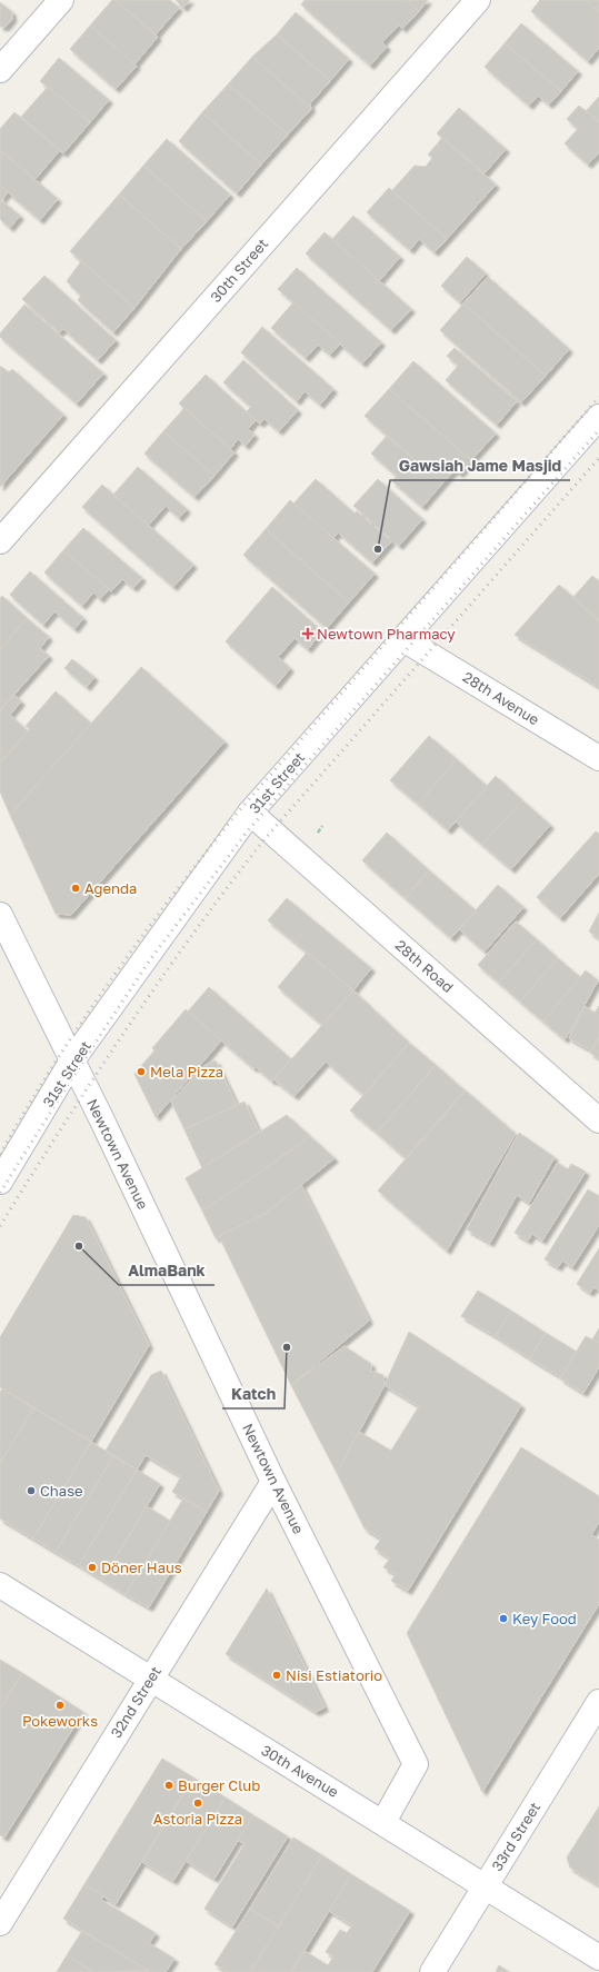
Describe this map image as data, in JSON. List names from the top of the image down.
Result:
{
  "streets": {
    "street": [
      "30th Street",
      "28th Avenue",
      "31st Street",
      "28th Road",
      "Newtown Avenue",
      "32nd Street",
      "30th Avenue",
      "33rd Street"
    ]
  },
  "crossings": [
    ["28th Avenue", "31st Street"],
    ["31st Street", "28th Road"],
    ["31st Street", "Newtown Avenue"],
    ["Newtown Avenue", "32nd Street"],
    ["Newtown Avenue", "30th Avenue"],
    ["32nd Street", "30th Avenue"],
    ["30th Avenue", "33rd Street"]
  ],
  "places": {
    "other": [
      "Gawsiah Jame Masjid",
      "Agenda",
      "Mela Pizza",
      "AlmaBank",
      "Katch",
      "Chase",
      "Döner Haus",
      "Key Food",
      "Nisi Estiatorio",
      "Pokeworks",
      "Burger Club",
      "Astoria Pizza"
    ],
    "health": ["Newtown Pharmacy"]
  }
}
